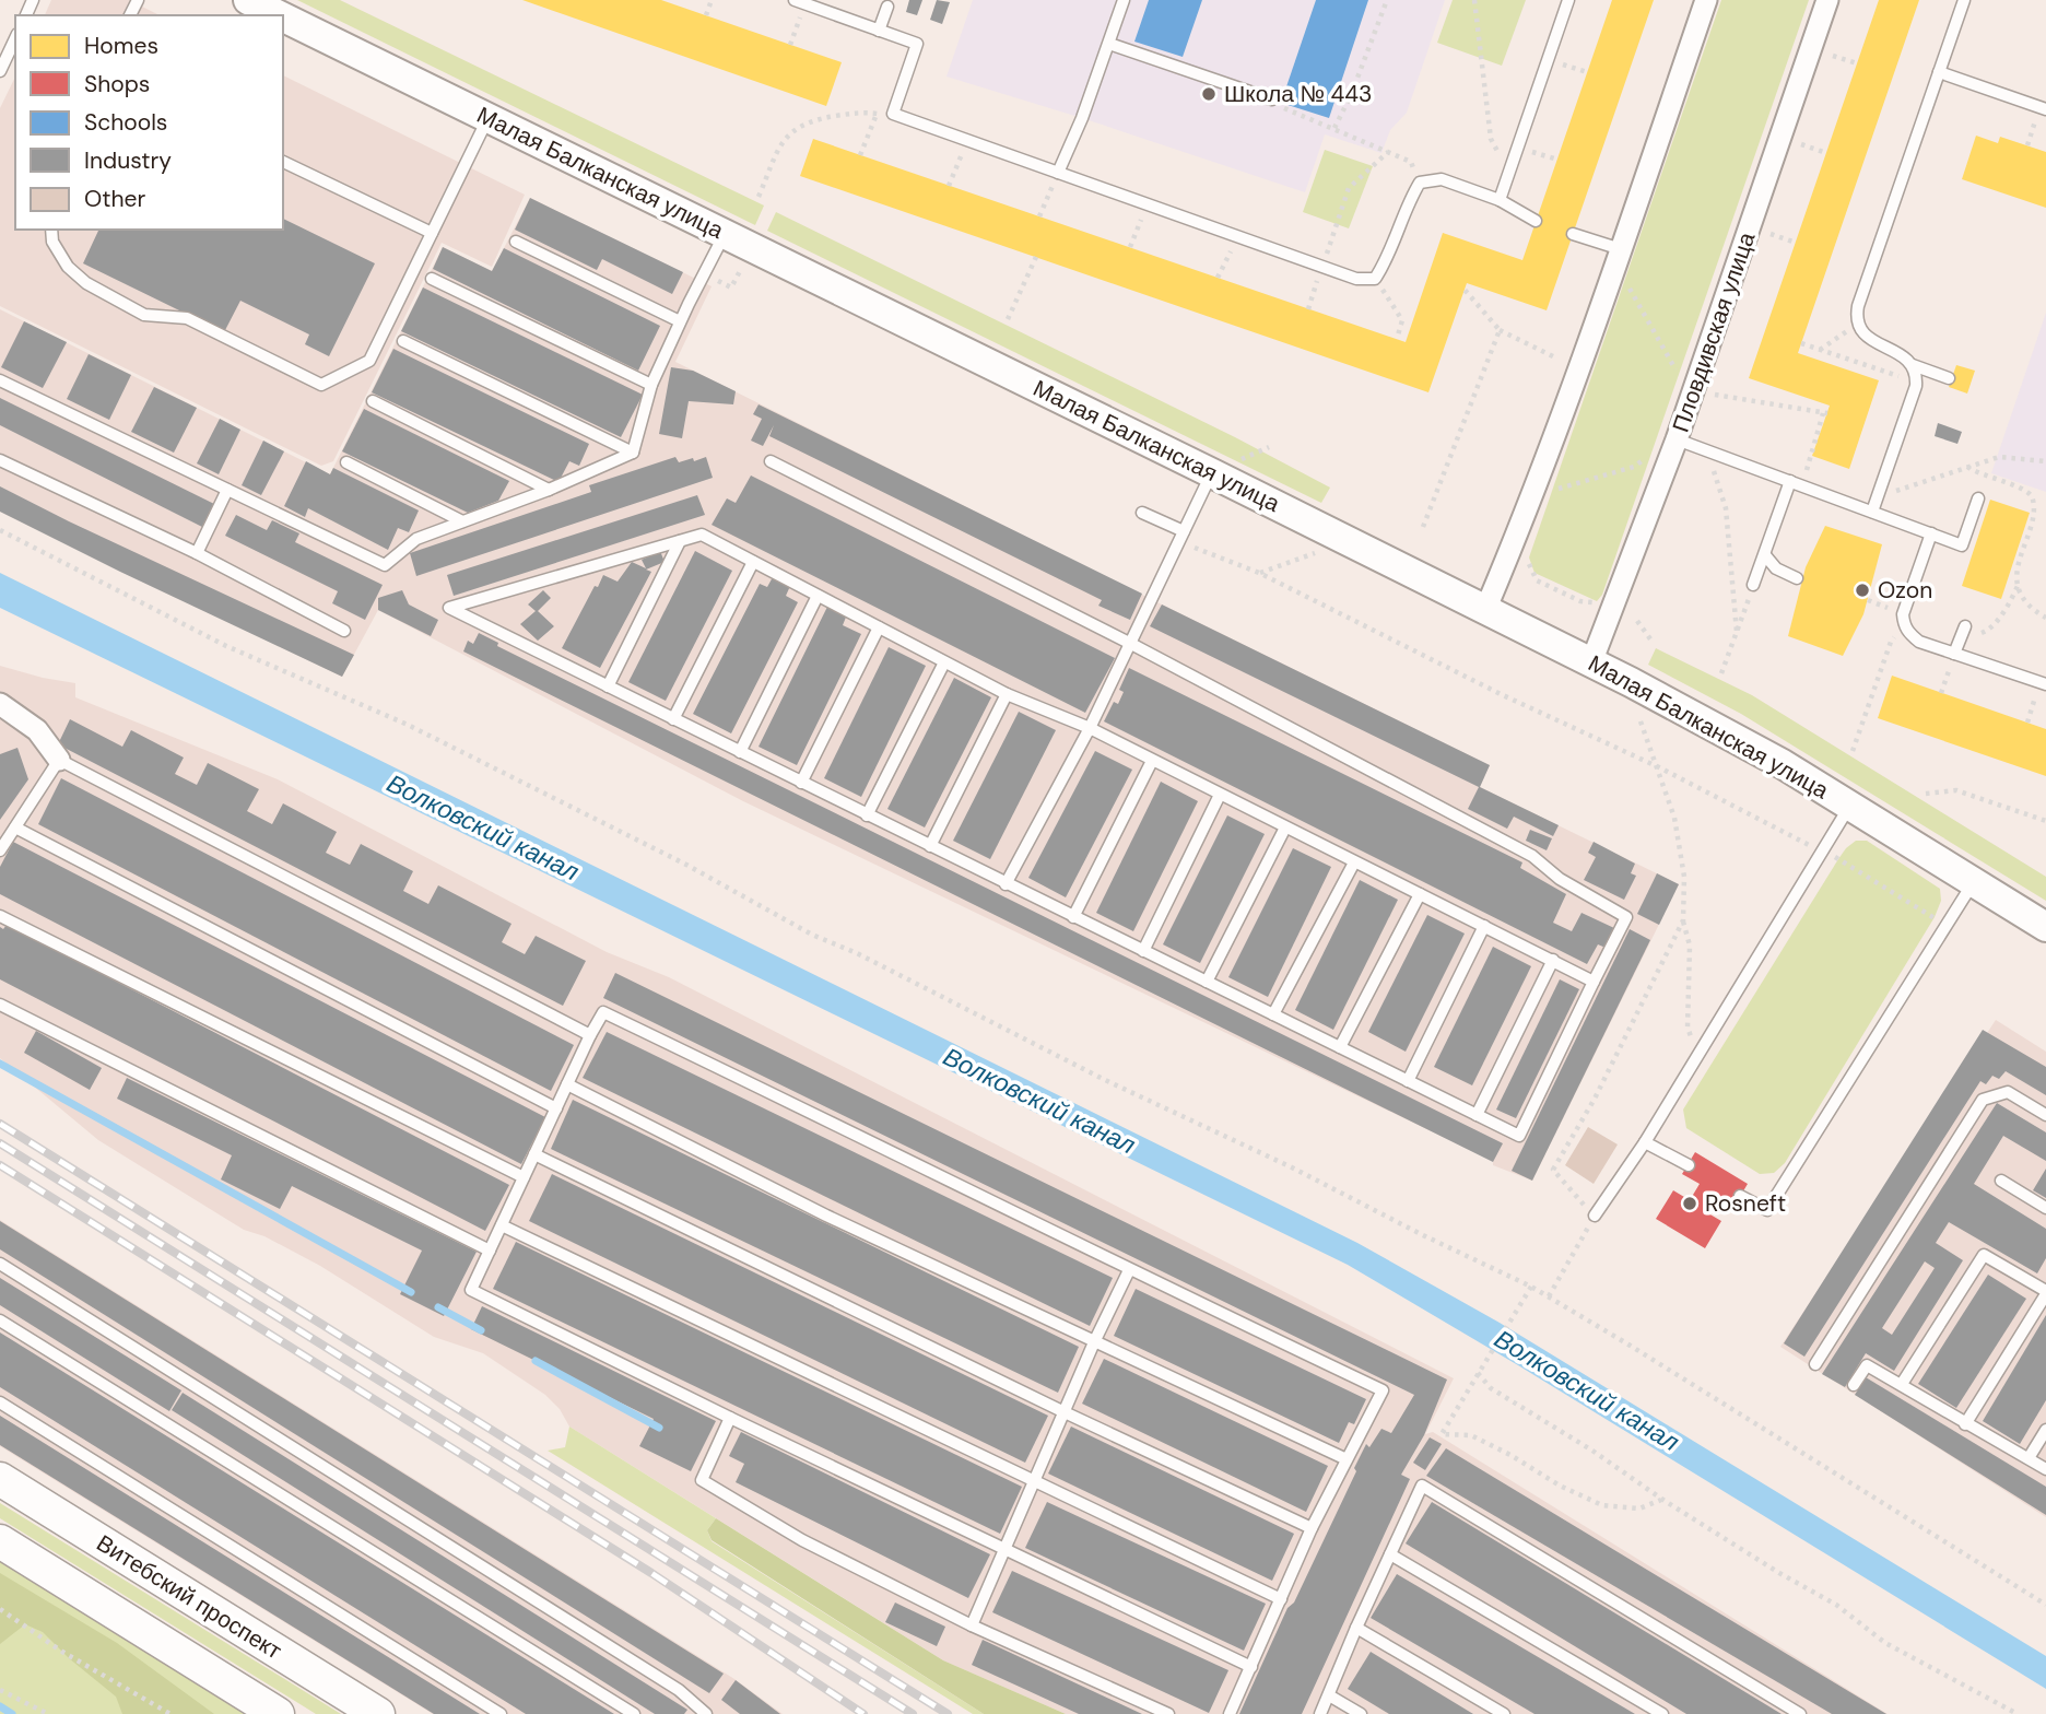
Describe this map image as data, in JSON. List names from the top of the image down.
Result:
{
  "streets": {
    "main road": ["Витебский проспект"],
    "street": ["Малая Балканская улица", "Пловдивская улица"]
  },
  "crossings": [
    ["Малая Балканская улица", "Пловдивская улица"]
  ],
  "water": ["Волковский канал"],
  "places": ["Школа № 443", "Ozon", "Rosneft"],
  "legend": [
    "Homes",
    "Shops",
    "Schools",
    "Industry",
    "Other"
  ]
}
